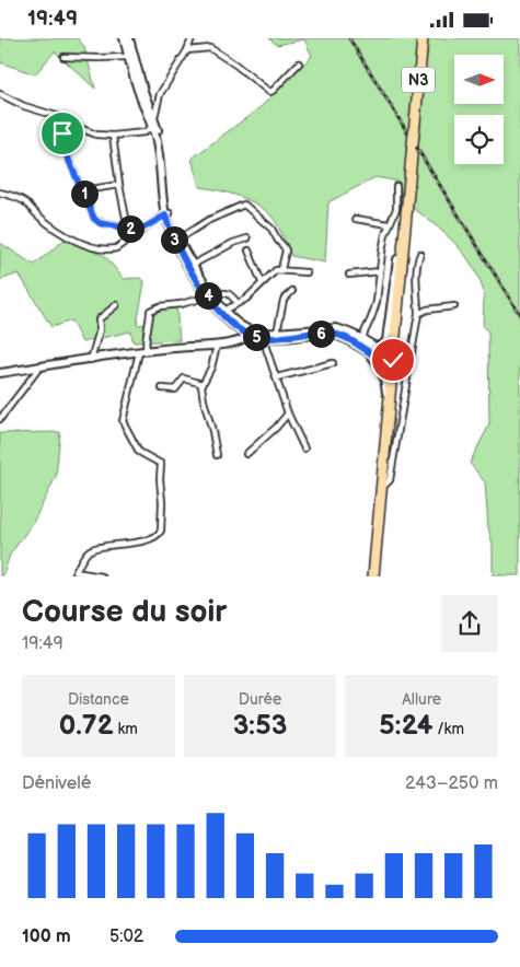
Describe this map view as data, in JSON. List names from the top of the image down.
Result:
{
  "streets": {
    "highway": ["N3"]
  },
  "north": "right",
  "page": {
    "status": "19:49",
    "pins": [
      "1",
      "2",
      "3",
      "4",
      "6",
      "5"
    ],
    "heading": ["Course du soir", "19:49"],
    "stats": [
      ["Distance", "0.72 km"],
      ["Durée", "3:53"],
      ["Allure", "5:24 /km"]
    ],
    "chart": ["Dénivelé", "243–250 m"],
    "list": [
      {
        "name": "100 m",
        "note": "5:02"
      }
    ]
  }
}
